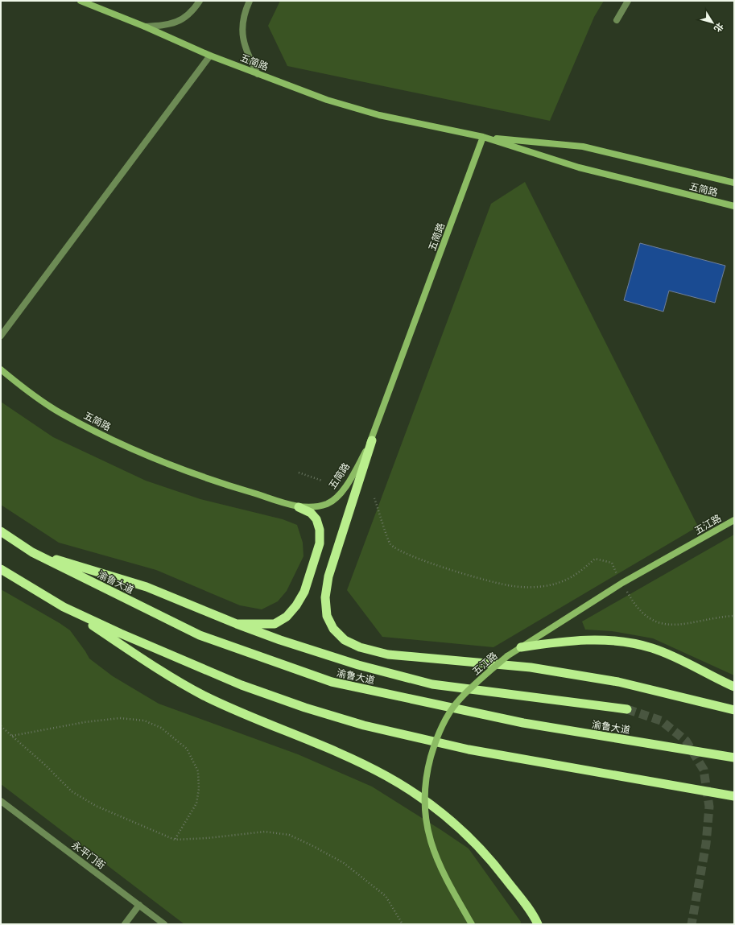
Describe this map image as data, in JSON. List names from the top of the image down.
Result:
{
  "streets": {
    "highway": ["渝鲁大道"],
    "main road": ["五简路", "五江路"],
    "street": ["永平门街"]
  },
  "north": "bottom right"
}
